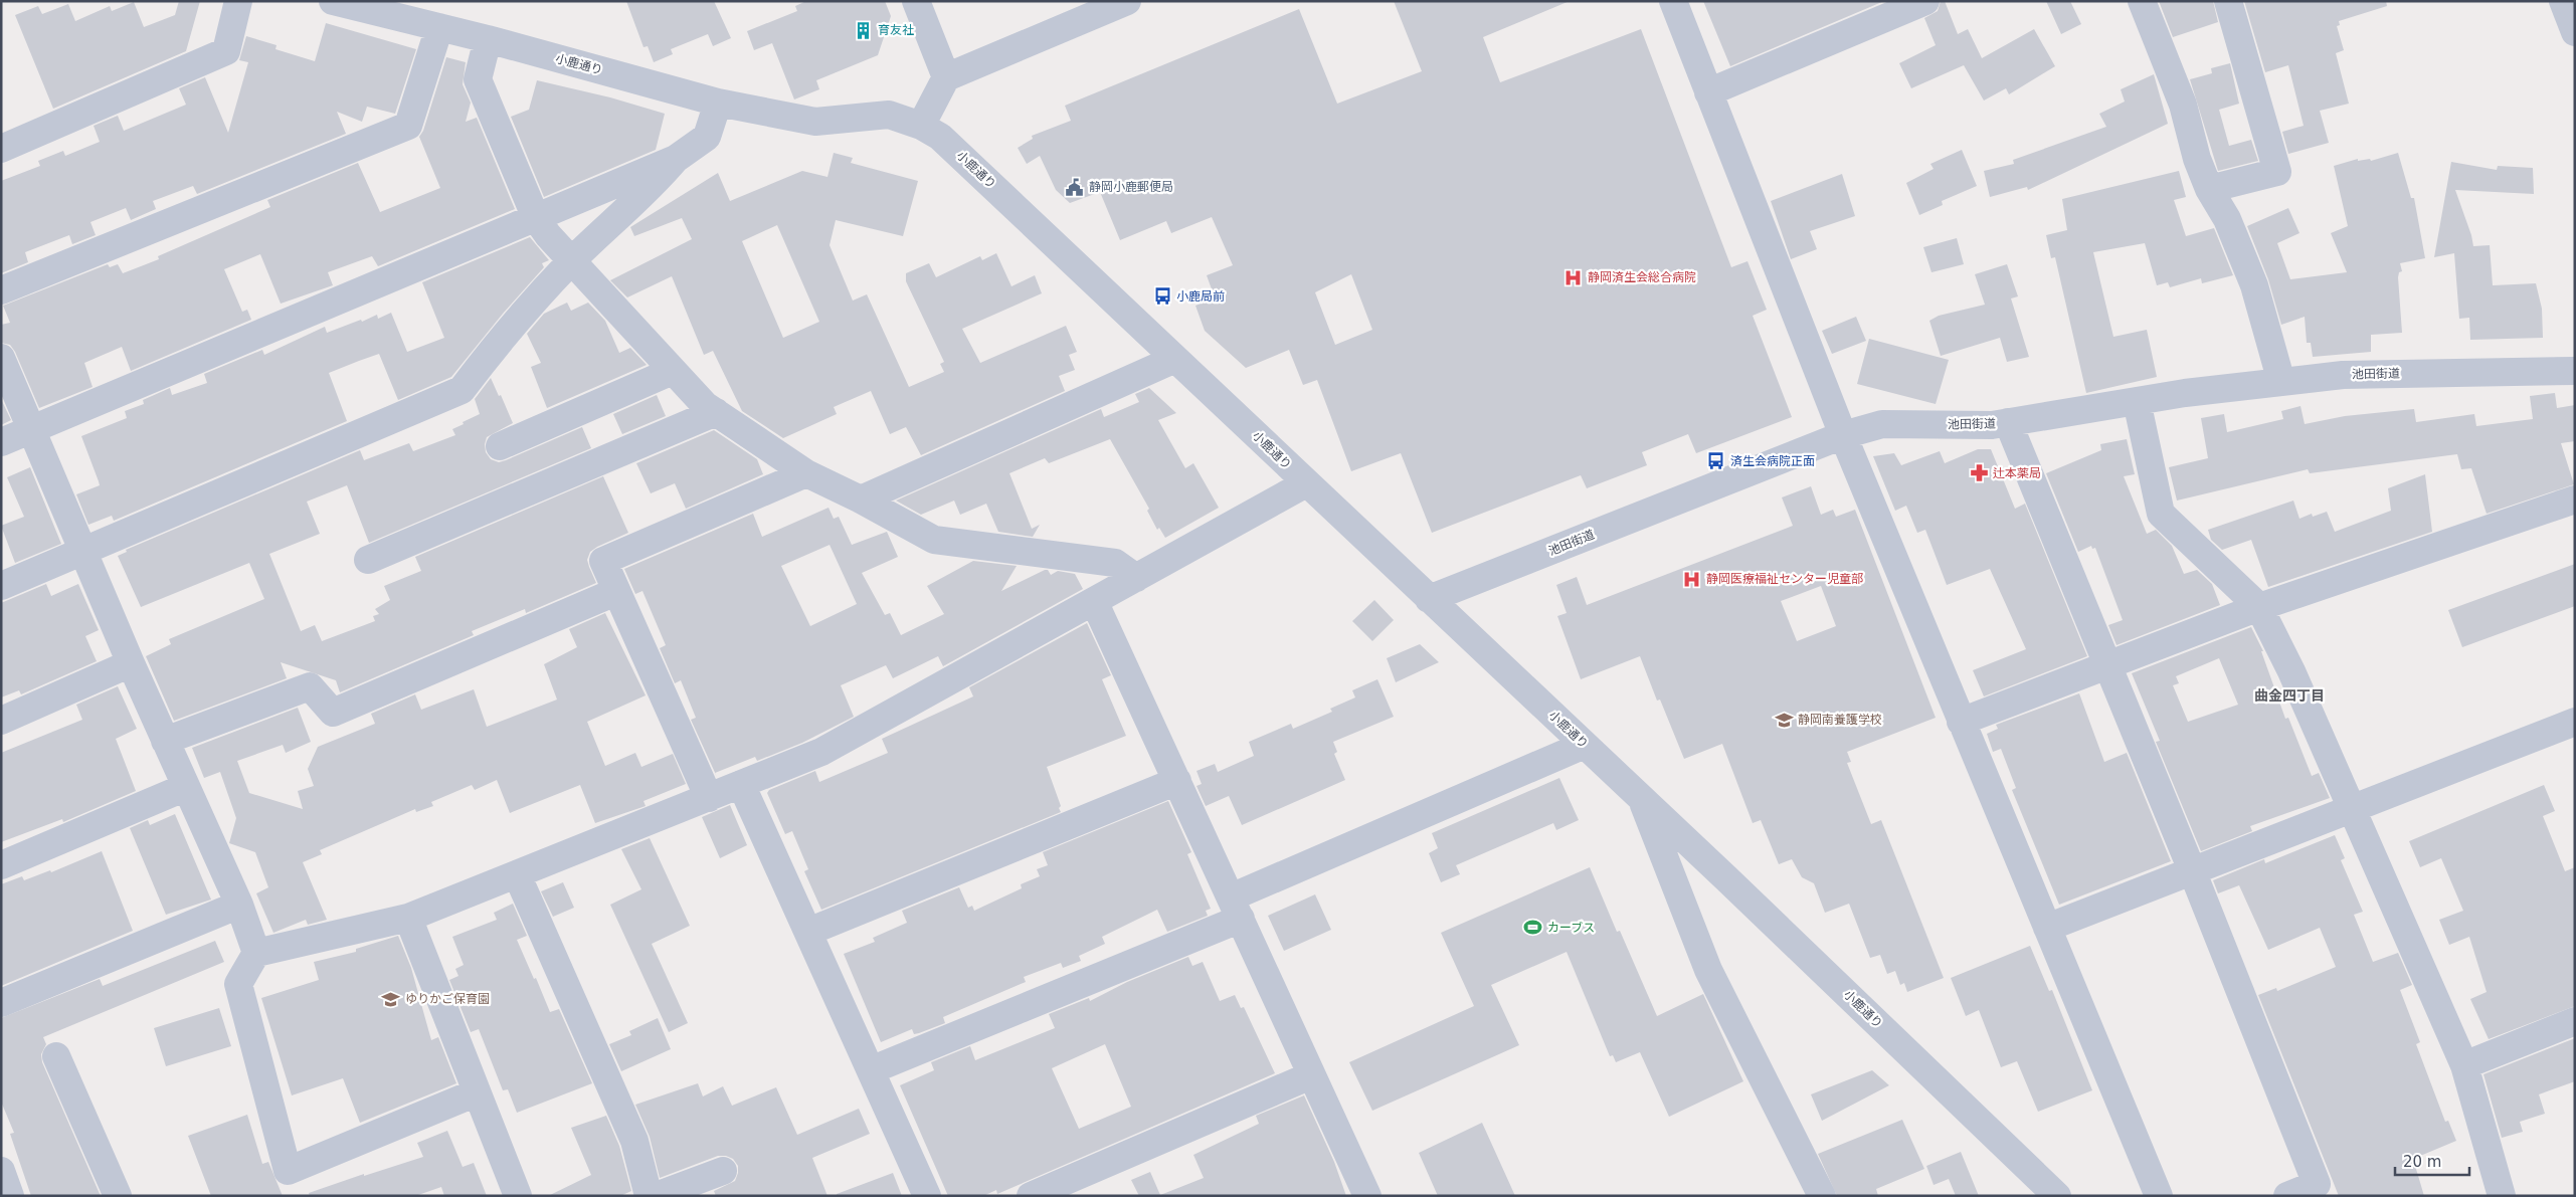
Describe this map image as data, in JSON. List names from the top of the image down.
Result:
{
  "streets": {
    "street": ["小鹿通り", "池田街道"]
  },
  "crossings": [
    ["小鹿通り", "池田街道"]
  ],
  "districts": ["曲金四丁目"],
  "places": {
    "building": ["育友社"],
    "public building": ["静岡小鹿郵便局"],
    "hospital": ["静岡済生会総合病院", "静岡医療福祉センター児童部"],
    "bus stop": ["小鹿局前", "済生会病院正面"],
    "pharmacy": ["辻本薬局"],
    "school or university": ["静岡南養護学校", "ゆりかご保育園"],
    "sports": ["カーブス"]
  },
  "scale_bar": "20 m"
}
